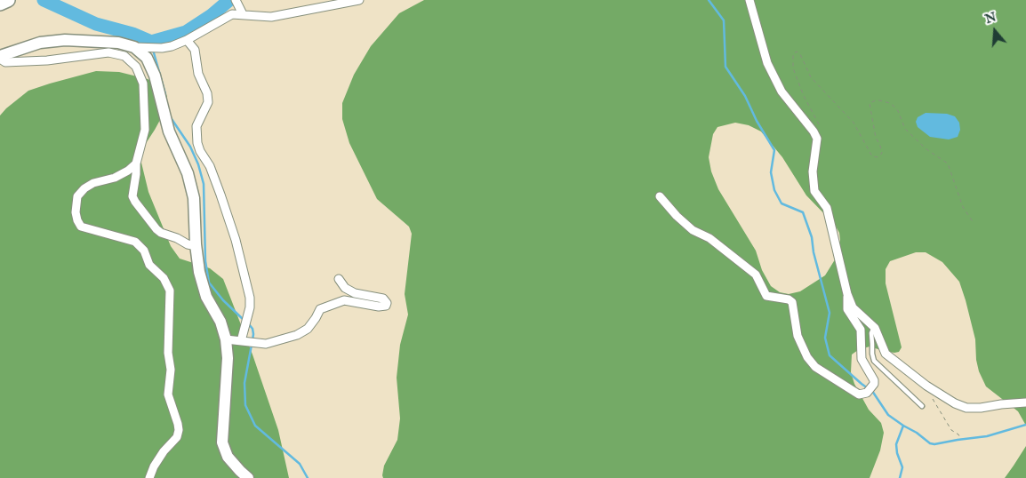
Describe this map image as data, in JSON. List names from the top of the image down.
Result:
{
  "north": "top"
}
